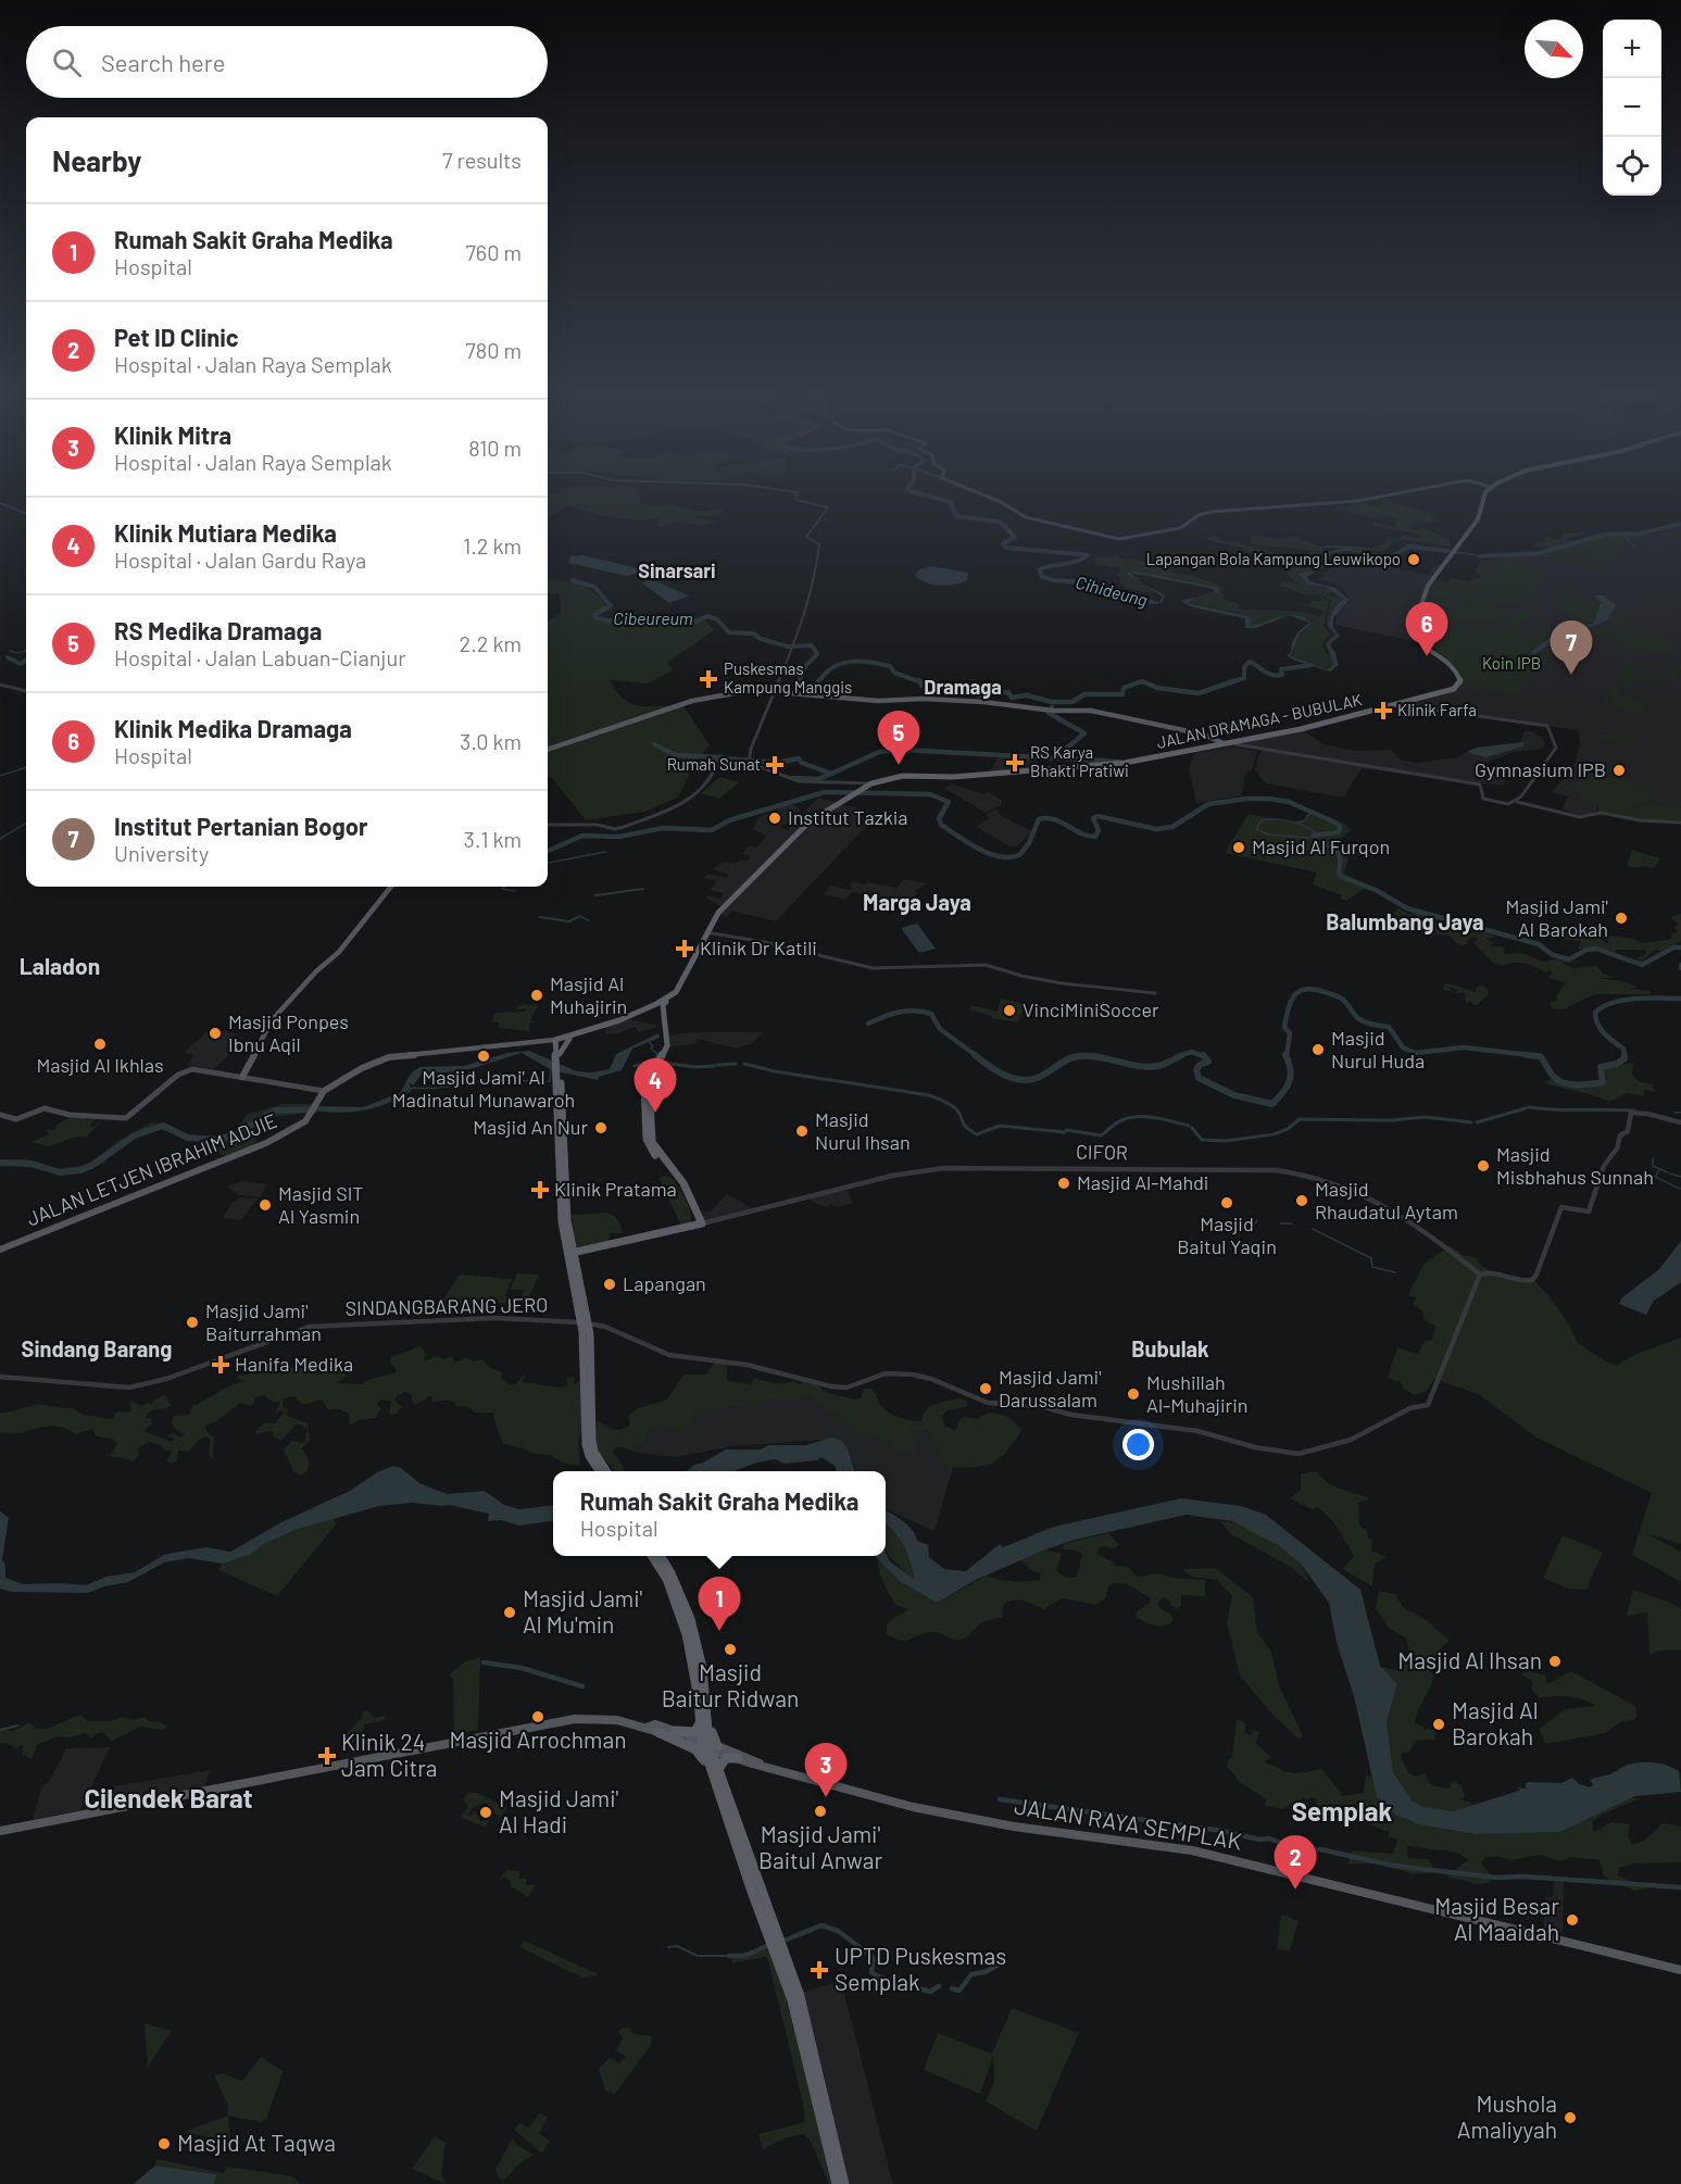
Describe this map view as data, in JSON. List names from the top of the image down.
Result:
{
  "streets": {
    "highway": ["JALAN DRAMAGA - BUBULAK"],
    "main road": ["JALAN LETJEN IBRAHIM ADJIE", "JALAN RAYA SEMPLAK"],
    "street": ["CIFOR", "SINDANGBARANG JERO"]
  },
  "crossings": [
    ["CIFOR", "SINDANGBARANG JERO"]
  ],
  "districts": [
    "Sinarsari",
    "Dramaga",
    "Marga Jaya",
    "Balumbang Jaya",
    "Laladon",
    "Sindang Barang",
    "Bubulak",
    "Cilendek Barat",
    "Semplak"
  ],
  "water": ["Cihideung", "Cibeureum"],
  "parks": ["Koin IPB"],
  "places": {
    "other": [
      "Lapangan Bola Kampung Leuwikopo",
      "Gymnasium IPB",
      "Institut Tazkia",
      "Masjid Al Furqon",
      "Masjid Jami' Al Barokah",
      "Masjid Al Muhajirin",
      "VinciMiniSoccer",
      "Masjid Ponpes Ibnu Aqil",
      "Masjid Al Ikhlas",
      "Masjid Nurul Huda",
      "Masjid Jami' Al Madinatul Munawaroh",
      "Masjid An Nur",
      "Masjid Nurul Ihsan",
      "Masjid Misbhahus Sunnah",
      "Masjid Al-Mahdi",
      "Masjid Rhaudatul Aytam",
      "Masjid Baitul Yaqin",
      "Masjid SIT Al Yasmin",
      "Lapangan",
      "Masjid Jami' Baiturrahman",
      "Masjid Jami' Darussalam",
      "Mushillah Al-Muhajirin",
      "Masjid Jami' Al Mu'min",
      "Masjid Baitur Ridwan",
      "Masjid Al Ihsan",
      "Masjid Arrochman",
      "Masjid Al Barokah",
      "Masjid Jami' Baitul Anwar",
      "Masjid Jami' Al Hadi",
      "Masjid Besar Al Maaidah",
      "Mushola Amaliyyah",
      "Masjid At Taqwa"
    ],
    "health": [
      "Puskesmas Kampung Manggis",
      "Klinik Farfa",
      "RS Karya Bhakti Pratiwi",
      "Rumah Sunat",
      "Klinik Dr Katili",
      "Klinik Pratama",
      "Hanifa Medika",
      "Klinik 24 Jam Citra",
      "UPTD Puskesmas Semplak"
    ]
  },
  "north": "bottom right",
  "page": {
    "map_buttons": ["+", "−"],
    "search": "Search here",
    "heading": ["Nearby", "7 results"],
    "list": [
      {
        "mark": "1",
        "name": "Rumah Sakit Graha Medika",
        "note": "Hospital",
        "value": "760 m"
      },
      {
        "mark": "2",
        "name": "Pet ID Clinic",
        "note": "Hospital · Jalan Raya Semplak",
        "value": "780 m"
      },
      {
        "mark": "3",
        "name": "Klinik Mitra",
        "note": "Hospital · Jalan Raya Semplak",
        "value": "810 m"
      },
      {
        "mark": "4",
        "name": "Klinik Mutiara Medika",
        "note": "Hospital · Jalan Gardu Raya",
        "value": "1.2 km"
      },
      {
        "mark": "5",
        "name": "RS Medika Dramaga",
        "note": "Hospital · Jalan Labuan-Cianjur",
        "value": "2.2 km"
      },
      {
        "mark": "6",
        "name": "Klinik Medika Dramaga",
        "note": "Hospital",
        "value": "3.0 km"
      },
      {
        "mark": "7",
        "name": "Institut Pertanian Bogor",
        "note": "University",
        "value": "3.1 km"
      }
    ],
    "pins": [
      "6",
      "7",
      "5",
      "4",
      "1",
      "3",
      "2"
    ],
    "popup": ["Rumah Sakit Graha Medika", "Hospital"]
  }
}
